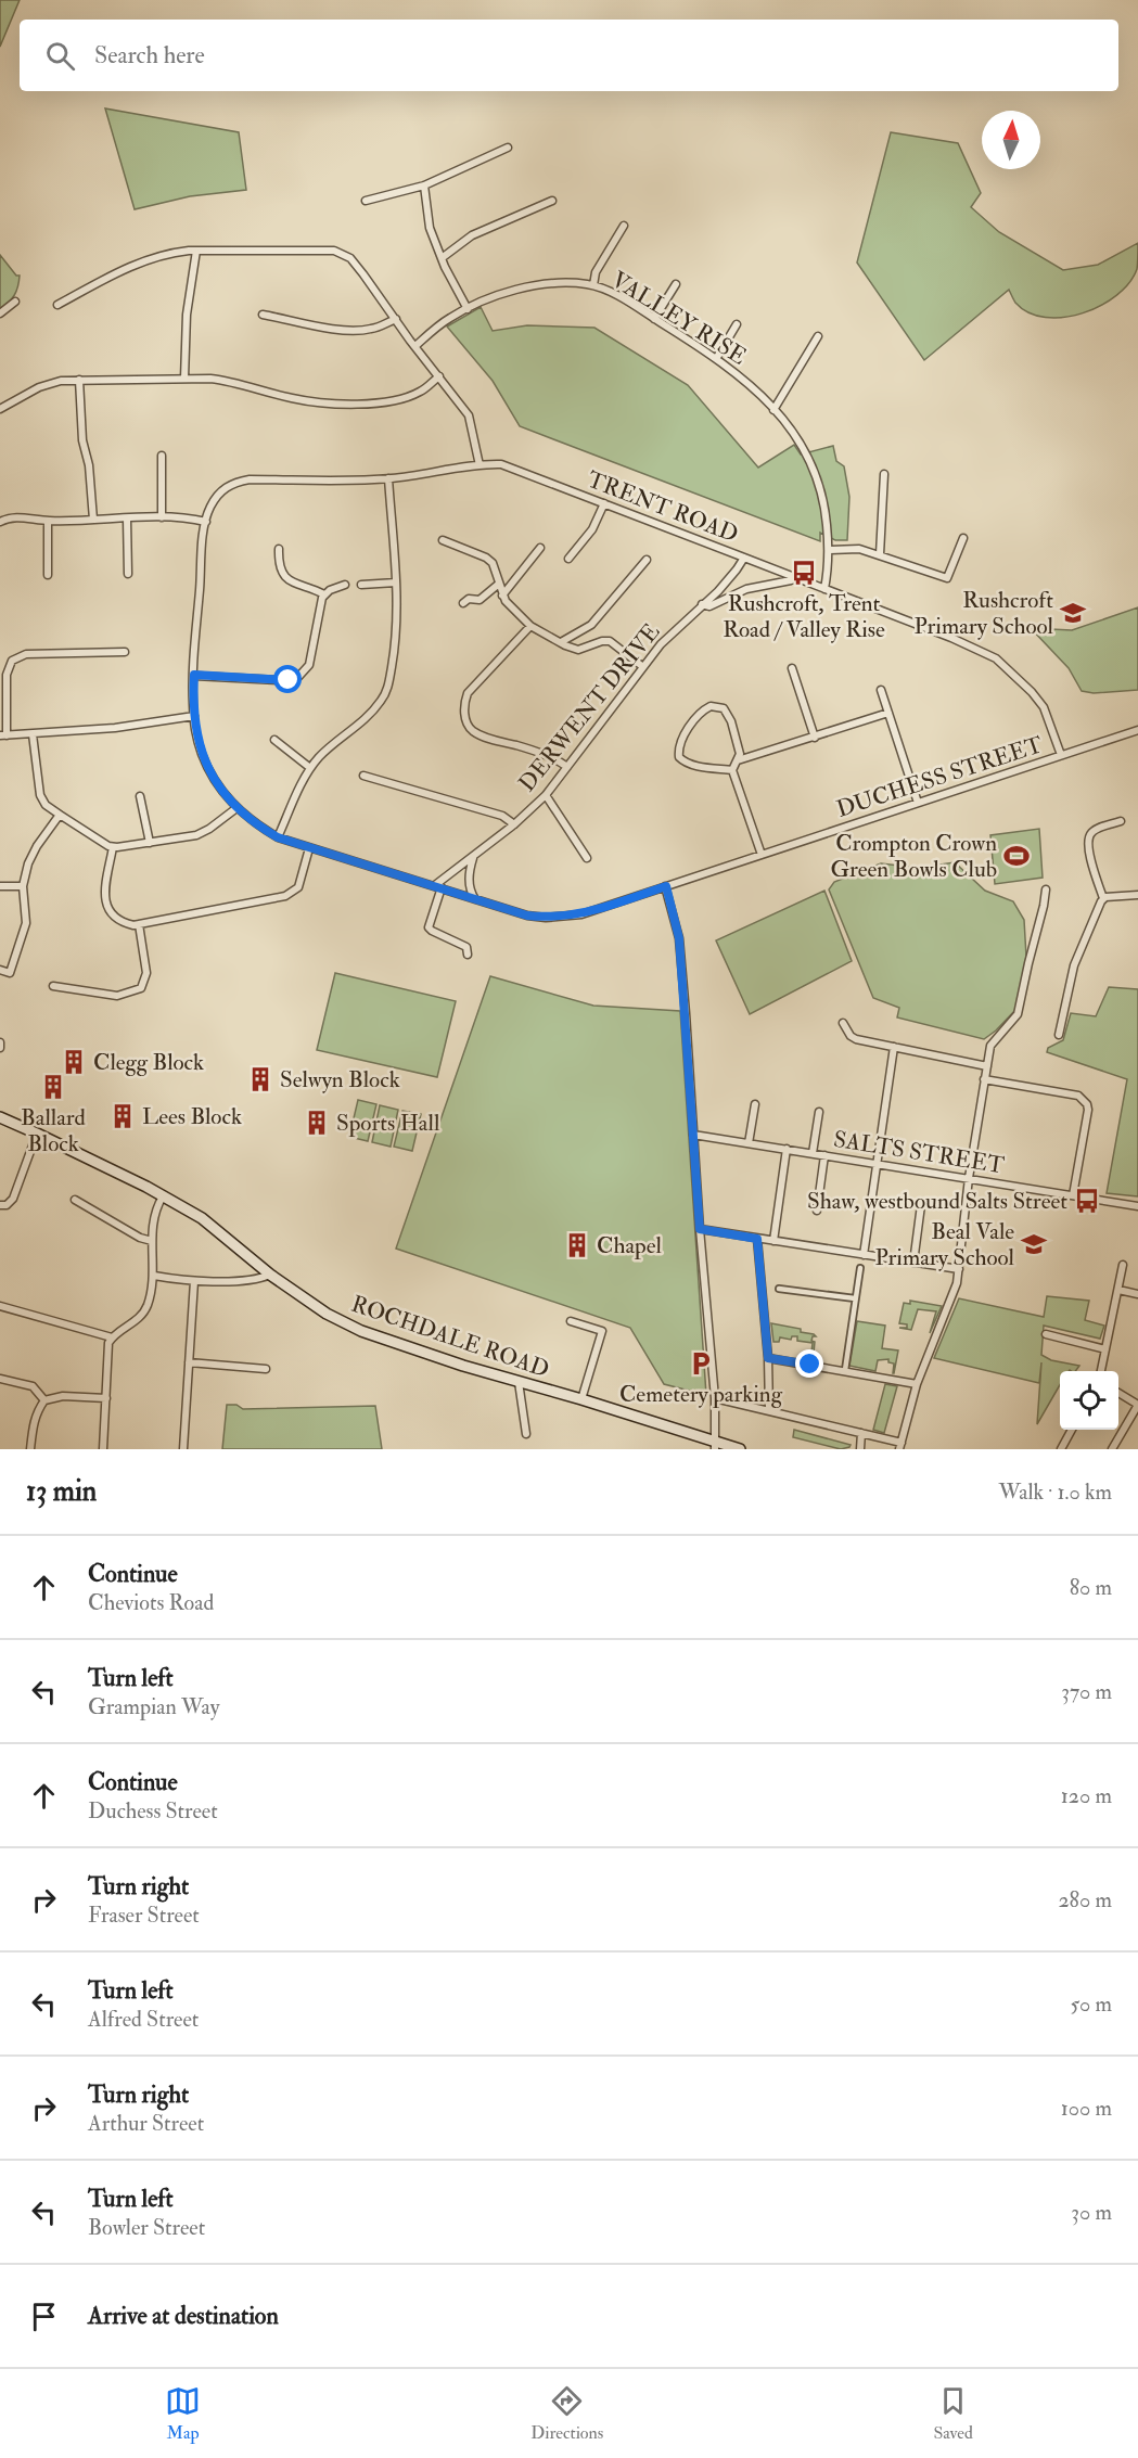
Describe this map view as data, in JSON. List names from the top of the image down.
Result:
{
  "streets": {
    "main road": ["ROCHDALE ROAD"],
    "street": [
      "VALLEY RISE",
      "TRENT ROAD",
      "DERWENT DRIVE",
      "DUCHESS STREET",
      "SALTS STREET"
    ]
  },
  "crossings": [
    ["VALLEY RISE", "TRENT ROAD"],
    ["TRENT ROAD", "DERWENT DRIVE"],
    ["TRENT ROAD", "DUCHESS STREET"],
    ["DERWENT DRIVE", "DUCHESS STREET"]
  ],
  "places": {
    "bus stop": ["Rushcroft, Trent Road / Valley Rise", "Shaw, westbound Salts Street"],
    "school or university": ["Rushcroft Primary School", "Beal Vale Primary School"],
    "sports": ["Crompton Crown Green Bowls Club"],
    "building": [
      "Clegg Block",
      "Selwyn Block",
      "Ballard Block",
      "Lees Block",
      "Sports Hall",
      "Chapel"
    ],
    "parking": ["Cemetery parking"]
  },
  "north": "top",
  "page": {
    "search": "Search here",
    "heading": ["13 min", "Walk · 1.0 km"],
    "list": [
      ["Continue", "Cheviots Road", "80 m"],
      ["Turn left", "Grampian Way", "370 m"],
      ["Continue", "Duchess Street", "120 m"],
      ["Turn right", "Fraser Street", "280 m"],
      ["Turn left", "Alfred Street", "50 m"],
      ["Turn right", "Arthur Street", "100 m"],
      ["Turn left", "Bowler Street", "30 m"],
      "Arrive at destination"
    ],
    "nav": ["Map", "Directions", "Saved"]
  }
}
